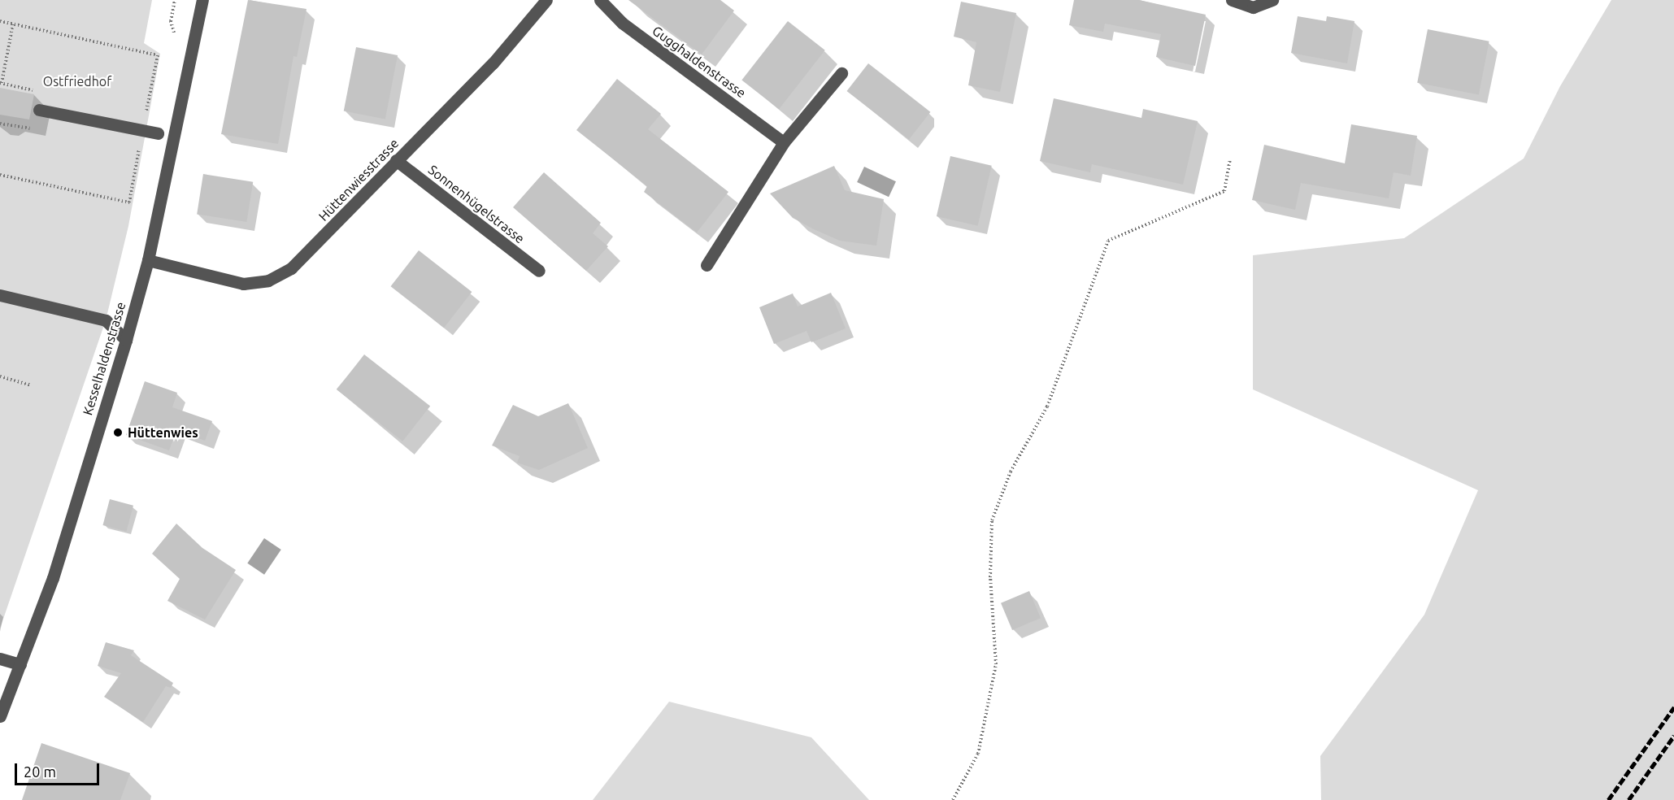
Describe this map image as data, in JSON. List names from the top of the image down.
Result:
{
  "streets": {
    "street": [
      "Gugghaldenstrasse",
      "Hüttenwiesstrasse",
      "Sonnenhügelstrasse",
      "Kesselhaldenstrasse"
    ]
  },
  "crossings": [
    ["Hüttenwiesstrasse", "Sonnenhügelstrasse"],
    ["Hüttenwiesstrasse", "Kesselhaldenstrasse"]
  ],
  "parks": ["Ostfriedhof"],
  "places": ["Hüttenwies"],
  "scale_bar": "20 m"
}
